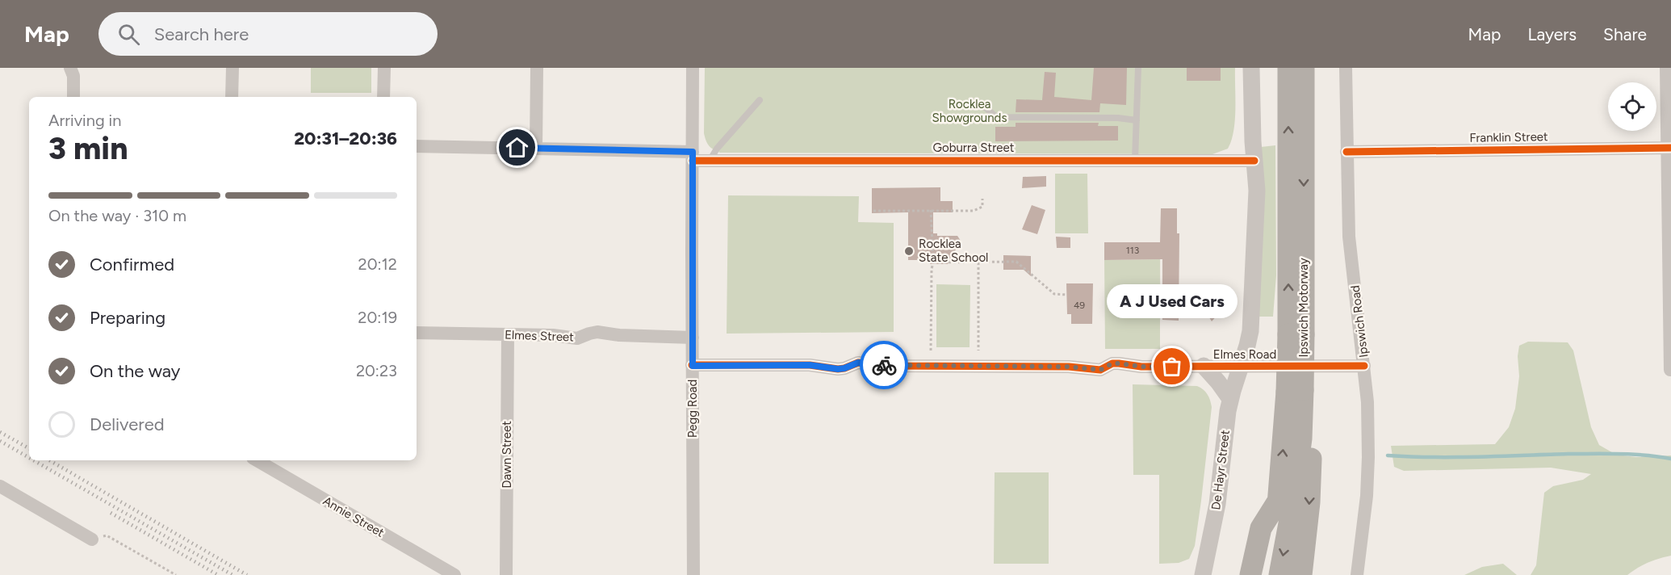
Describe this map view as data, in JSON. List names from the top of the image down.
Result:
{
  "streets": {
    "highway": ["Ipswich Motorway"],
    "street": [
      "Franklin Street",
      "Goburra Street",
      "Ipswich Road",
      "Elmes Street",
      "Elmes Road",
      "Pegg Road",
      "Dawn Street",
      "De Hayr Street",
      "Annie Street"
    ]
  },
  "crossings": [
    ["Franklin Street", "Ipswich Road"],
    ["Goburra Street", "Pegg Road"],
    ["Ipswich Road", "Elmes Road"],
    ["Elmes Street", "Pegg Road"],
    ["Elmes Street", "Dawn Street"],
    ["Elmes Road", "Pegg Road"],
    ["Elmes Road", "De Hayr Street"]
  ],
  "parks": ["Rocklea Showgrounds"],
  "places": ["Rocklea State School", "A J Used Cars"],
  "house_numbers": ["113", "49"],
  "page": {
    "header": "Map",
    "search": "Search here",
    "nav": ["Map", "Layers", "Share"],
    "heading": ["3 min", "Arriving in", "20:31–20:36"],
    "bar": "On the way · 310 m",
    "list": [
      ["Confirmed", "20:12"],
      ["Preparing", "20:19"],
      ["On the way", "20:23"],
      "Delivered"
    ],
    "bubble": "A J Used Cars"
  }
}
